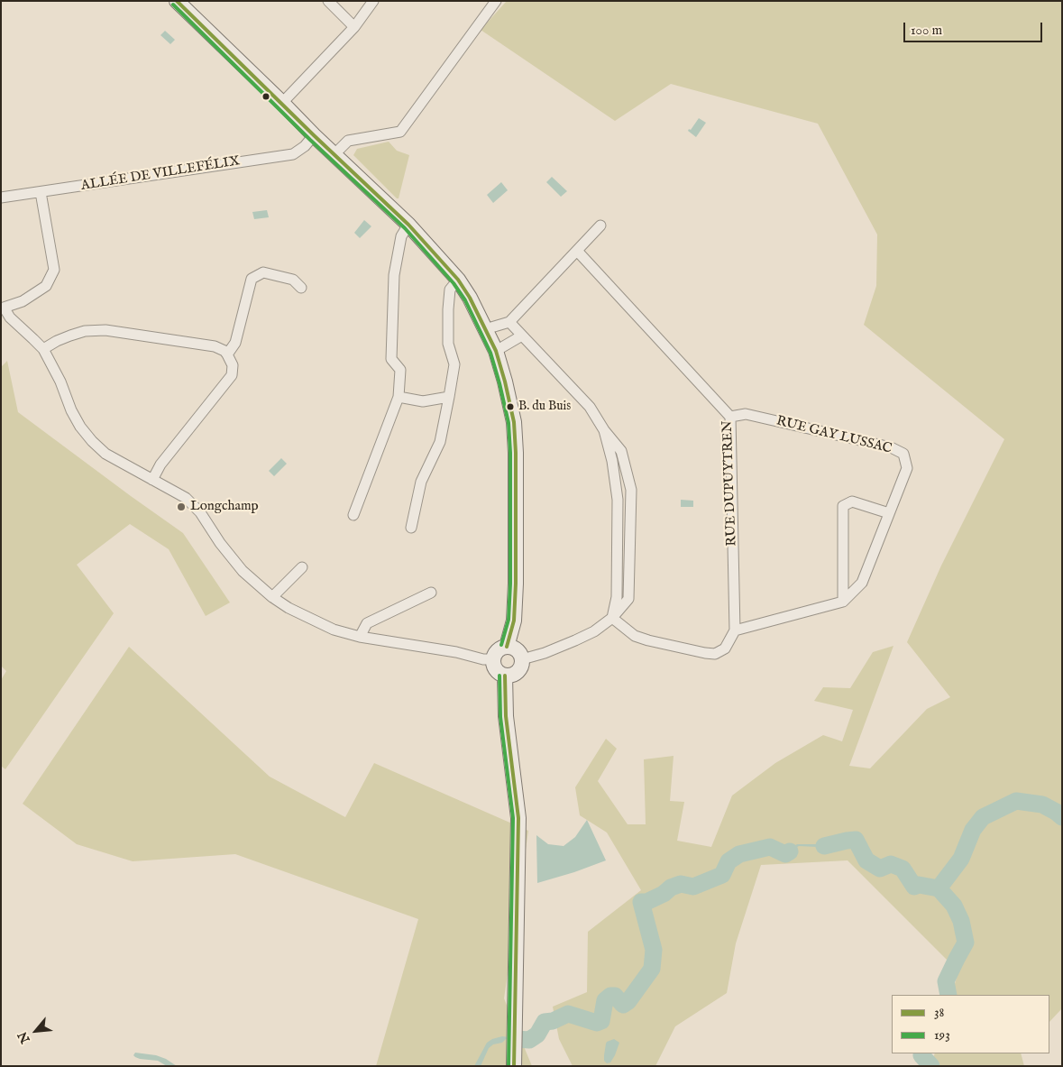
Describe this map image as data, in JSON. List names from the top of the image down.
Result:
{
  "streets": {
    "street": ["ALLÉE DE VILLEFÉLIX", "RUE GAY LUSSAC", "RUE DUPUYTREN"]
  },
  "crossings": [
    ["RUE GAY LUSSAC", "RUE DUPUYTREN"]
  ],
  "places": ["B. du Buis", "Longchamp"],
  "lines": ["transit line 38", "transit line 193"],
  "legend": ["38", "193"],
  "scale_bar": "100 m",
  "north": "bottom left"
}
